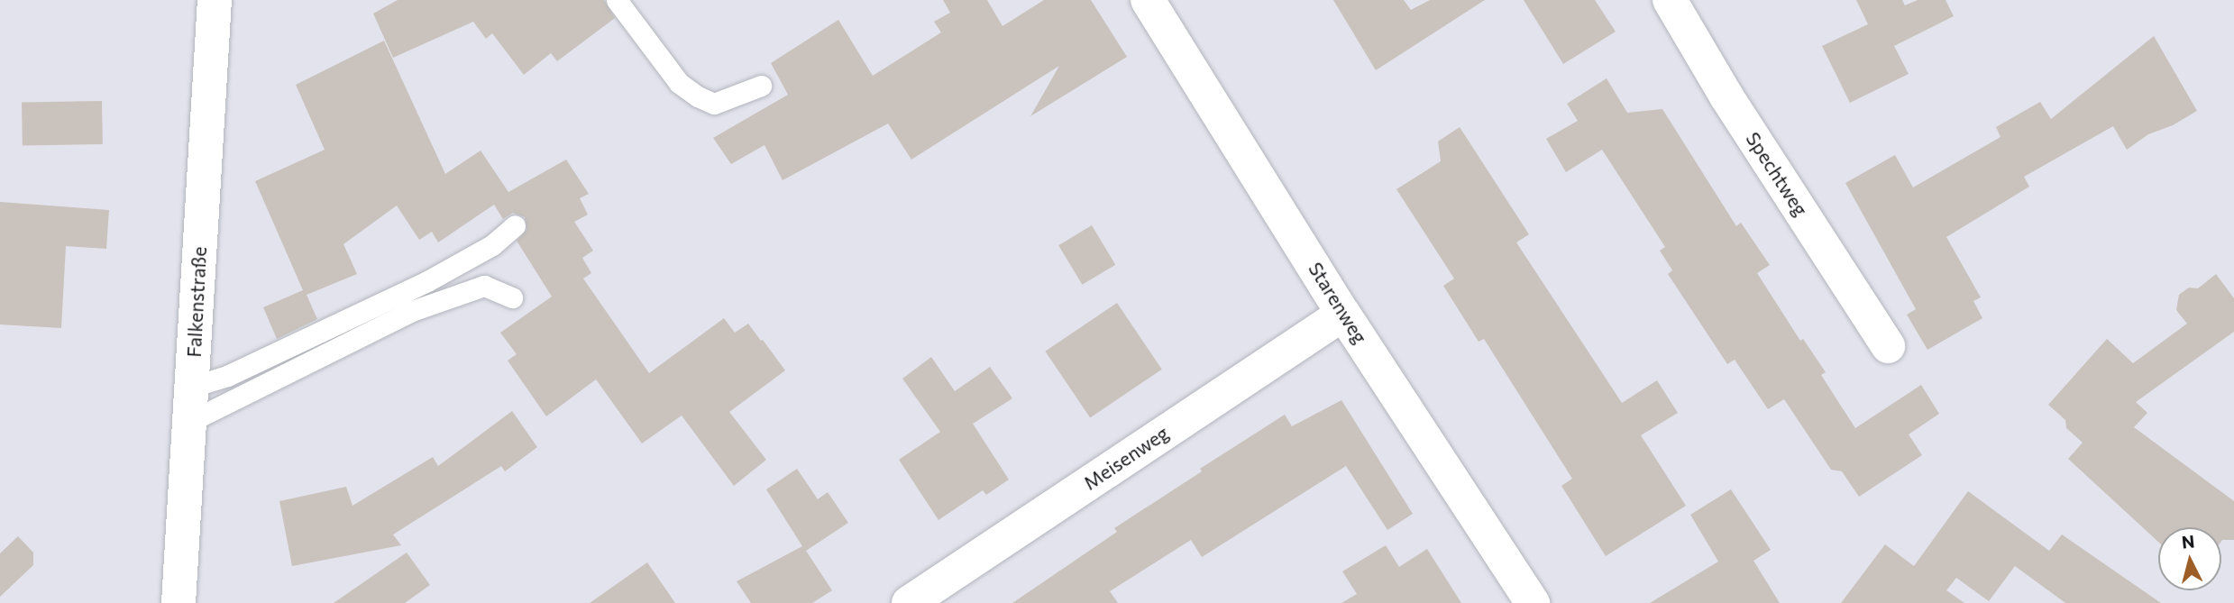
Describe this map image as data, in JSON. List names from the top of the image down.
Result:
{
  "streets": {
    "street": [
      "Spechtweg",
      "Falkenstraße",
      "Starenweg",
      "Meisenweg"
    ]
  },
  "crossings": [
    ["Starenweg", "Meisenweg"]
  ],
  "north": "top"
}
